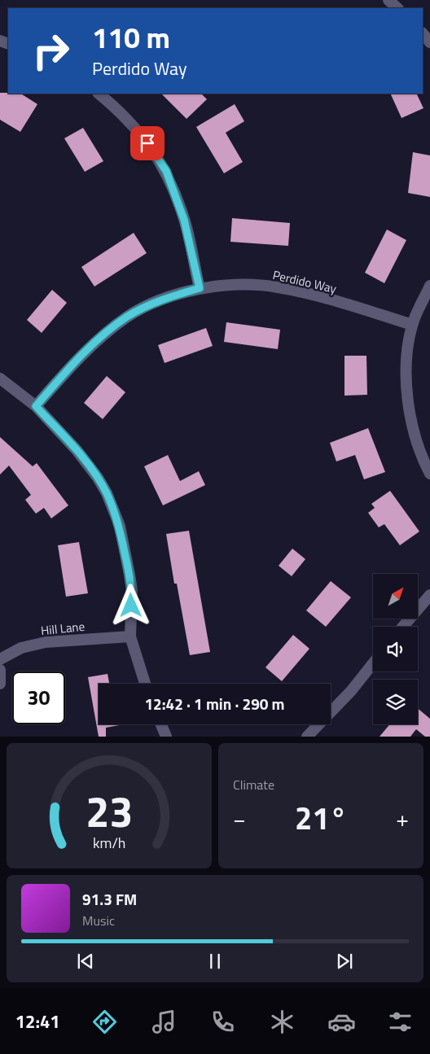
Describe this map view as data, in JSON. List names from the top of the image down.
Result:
{
  "streets": {
    "street": ["Perdido Way", "Hill Lane"]
  },
  "north": "top right",
  "page": {
    "turn": ["110 m", "Perdido Way"],
    "limit": "30",
    "trip": "12:42 · 1 min · 290 m",
    "tile": "Climate",
    "heat": ["−", "21°", "+"],
    "song": ["91.3 FM", "Music"],
    "tabs": "12:41",
    "gauge": ["23", "km/h"]
  }
}
